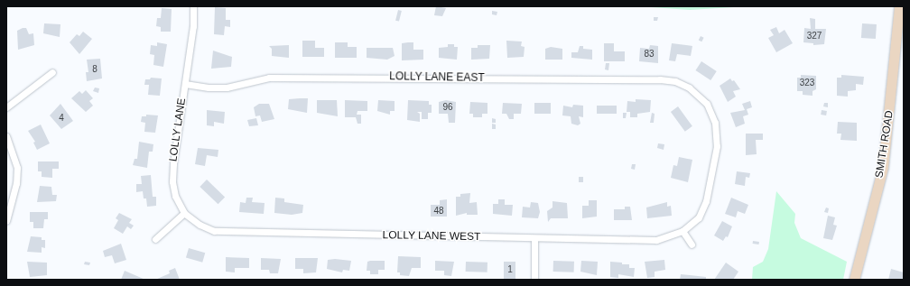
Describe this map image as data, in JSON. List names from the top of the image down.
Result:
{
  "streets": {
    "street": [
      "LOLLY LANE EAST",
      "LOLLY LANE",
      "SMITH ROAD",
      "LOLLY LANE WEST"
    ]
  },
  "crossings": [
    ["LOLLY LANE EAST", "LOLLY LANE"],
    ["LOLLY LANE EAST", "LOLLY LANE WEST"],
    ["LOLLY LANE", "LOLLY LANE WEST"]
  ],
  "house_numbers": [
    "327",
    "83",
    "8",
    "323",
    "96",
    "4",
    "48",
    "1"
  ]
}
